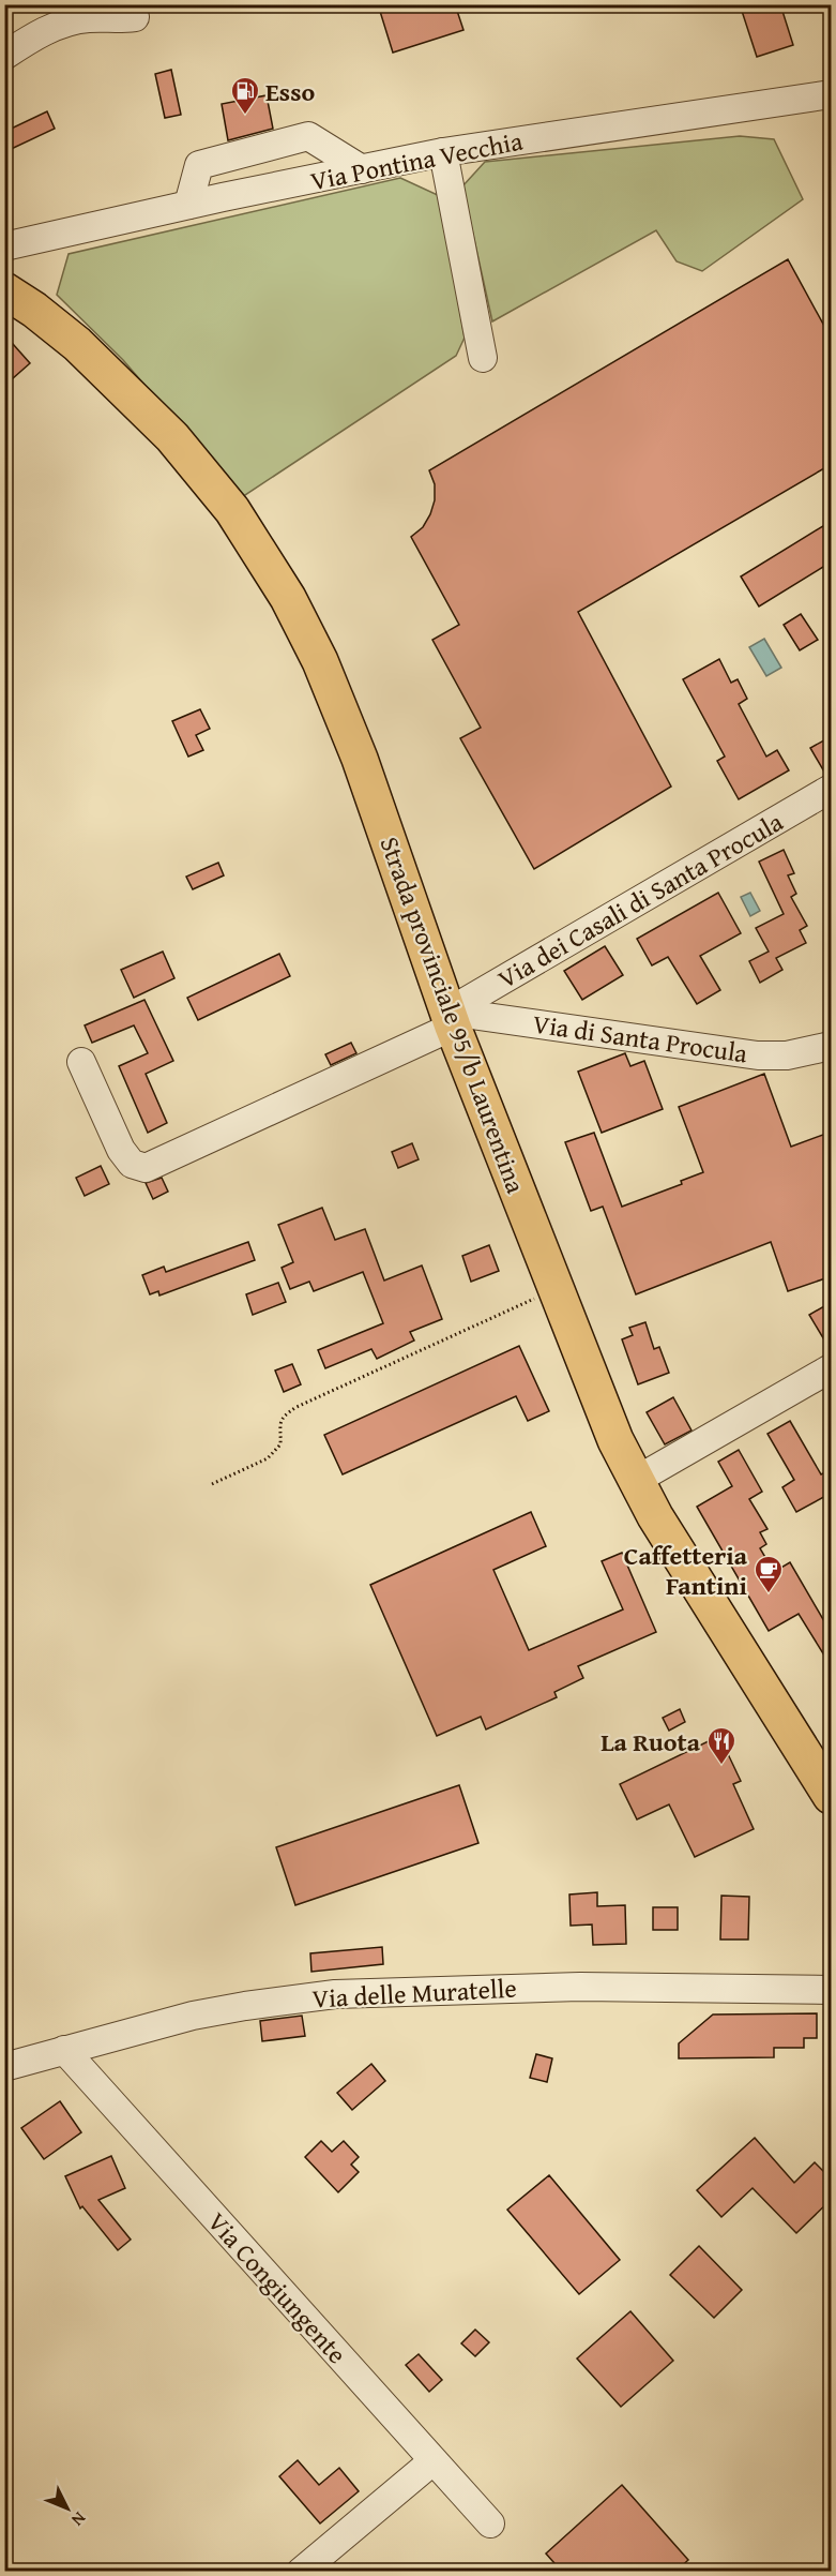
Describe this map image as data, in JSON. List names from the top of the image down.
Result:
{
  "streets": {
    "main road": ["Strada provinciale 95/b Laurentina"],
    "street": [
      "Via Pontina Vecchia",
      "Via dei Casali di Santa Procula",
      "Via di Santa Procula",
      "Via delle Muratelle",
      "Via Congiungente"
    ]
  },
  "crossings": [
    ["Via dei Casali di Santa Procula", "Strada provinciale 95/b Laurentina"],
    ["Via dei Casali di Santa Procula", "Via di Santa Procula"],
    ["Strada provinciale 95/b Laurentina", "Via di Santa Procula"],
    ["Via delle Muratelle", "Via Congiungente"]
  ],
  "places": {
    "fuel station": ["Esso"],
    "cafe": ["Caffetteria Fantini"],
    "restaurant": ["La Ruota"]
  },
  "north": "bottom right"
}
